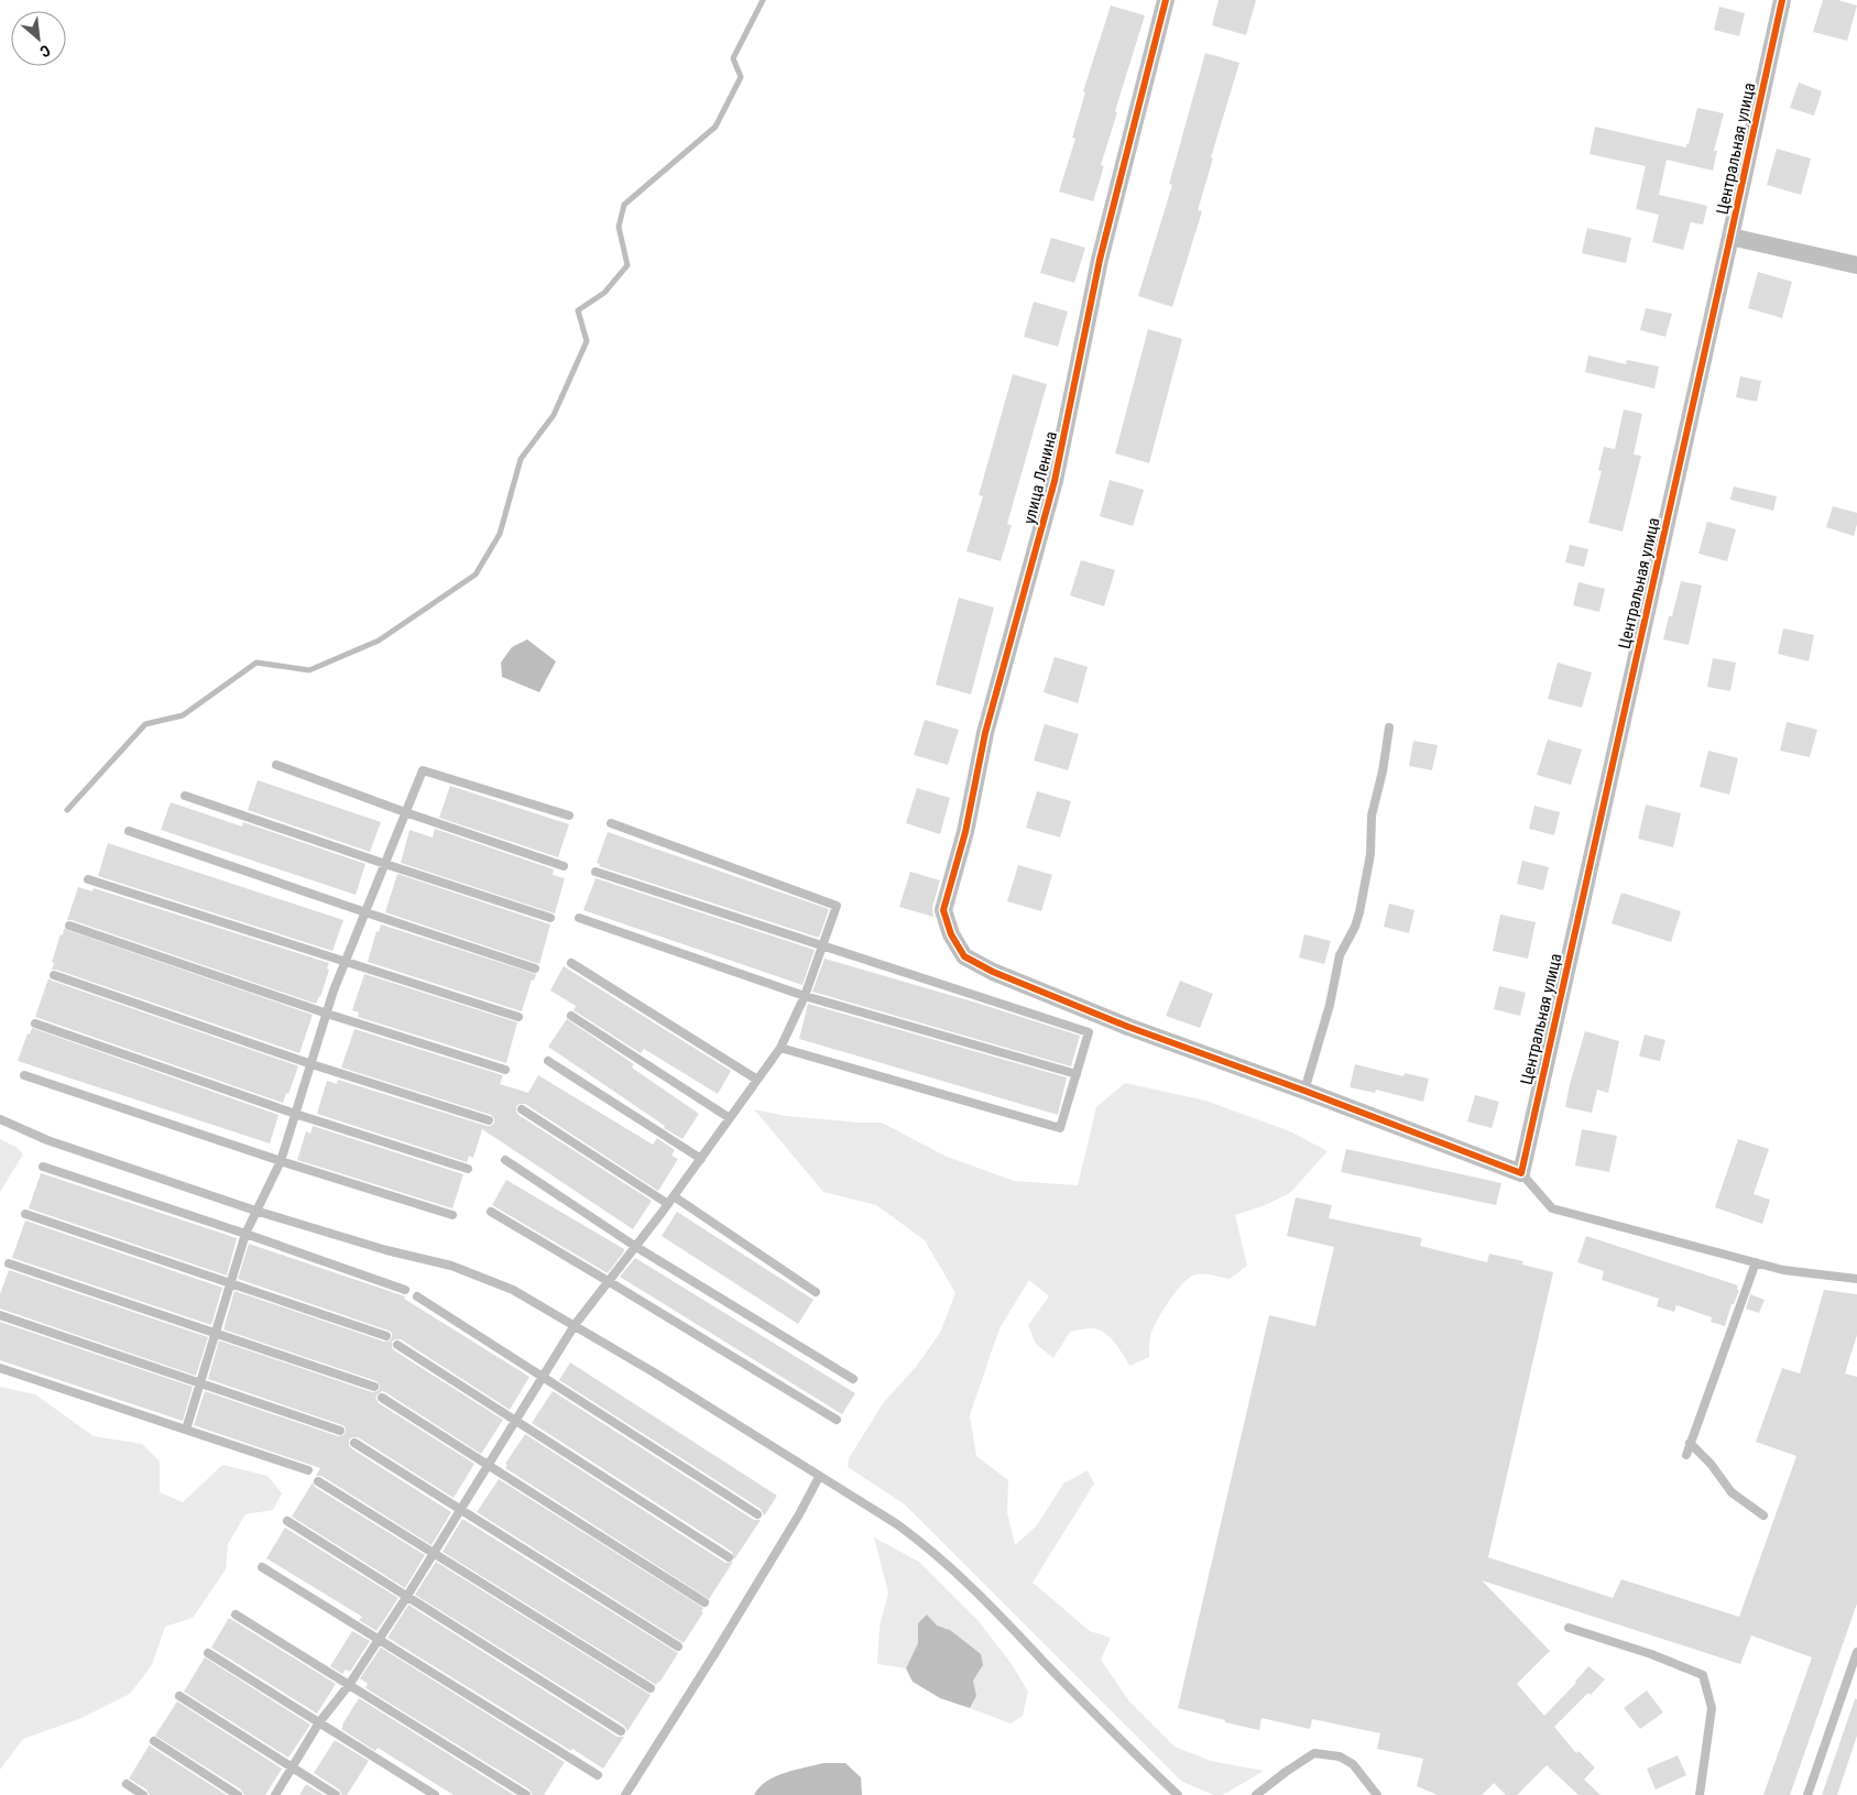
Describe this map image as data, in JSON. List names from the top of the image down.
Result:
{
  "streets": {
    "street": ["Центральная улица", "улица Ленина"]
  },
  "north": "bottom right"
}
